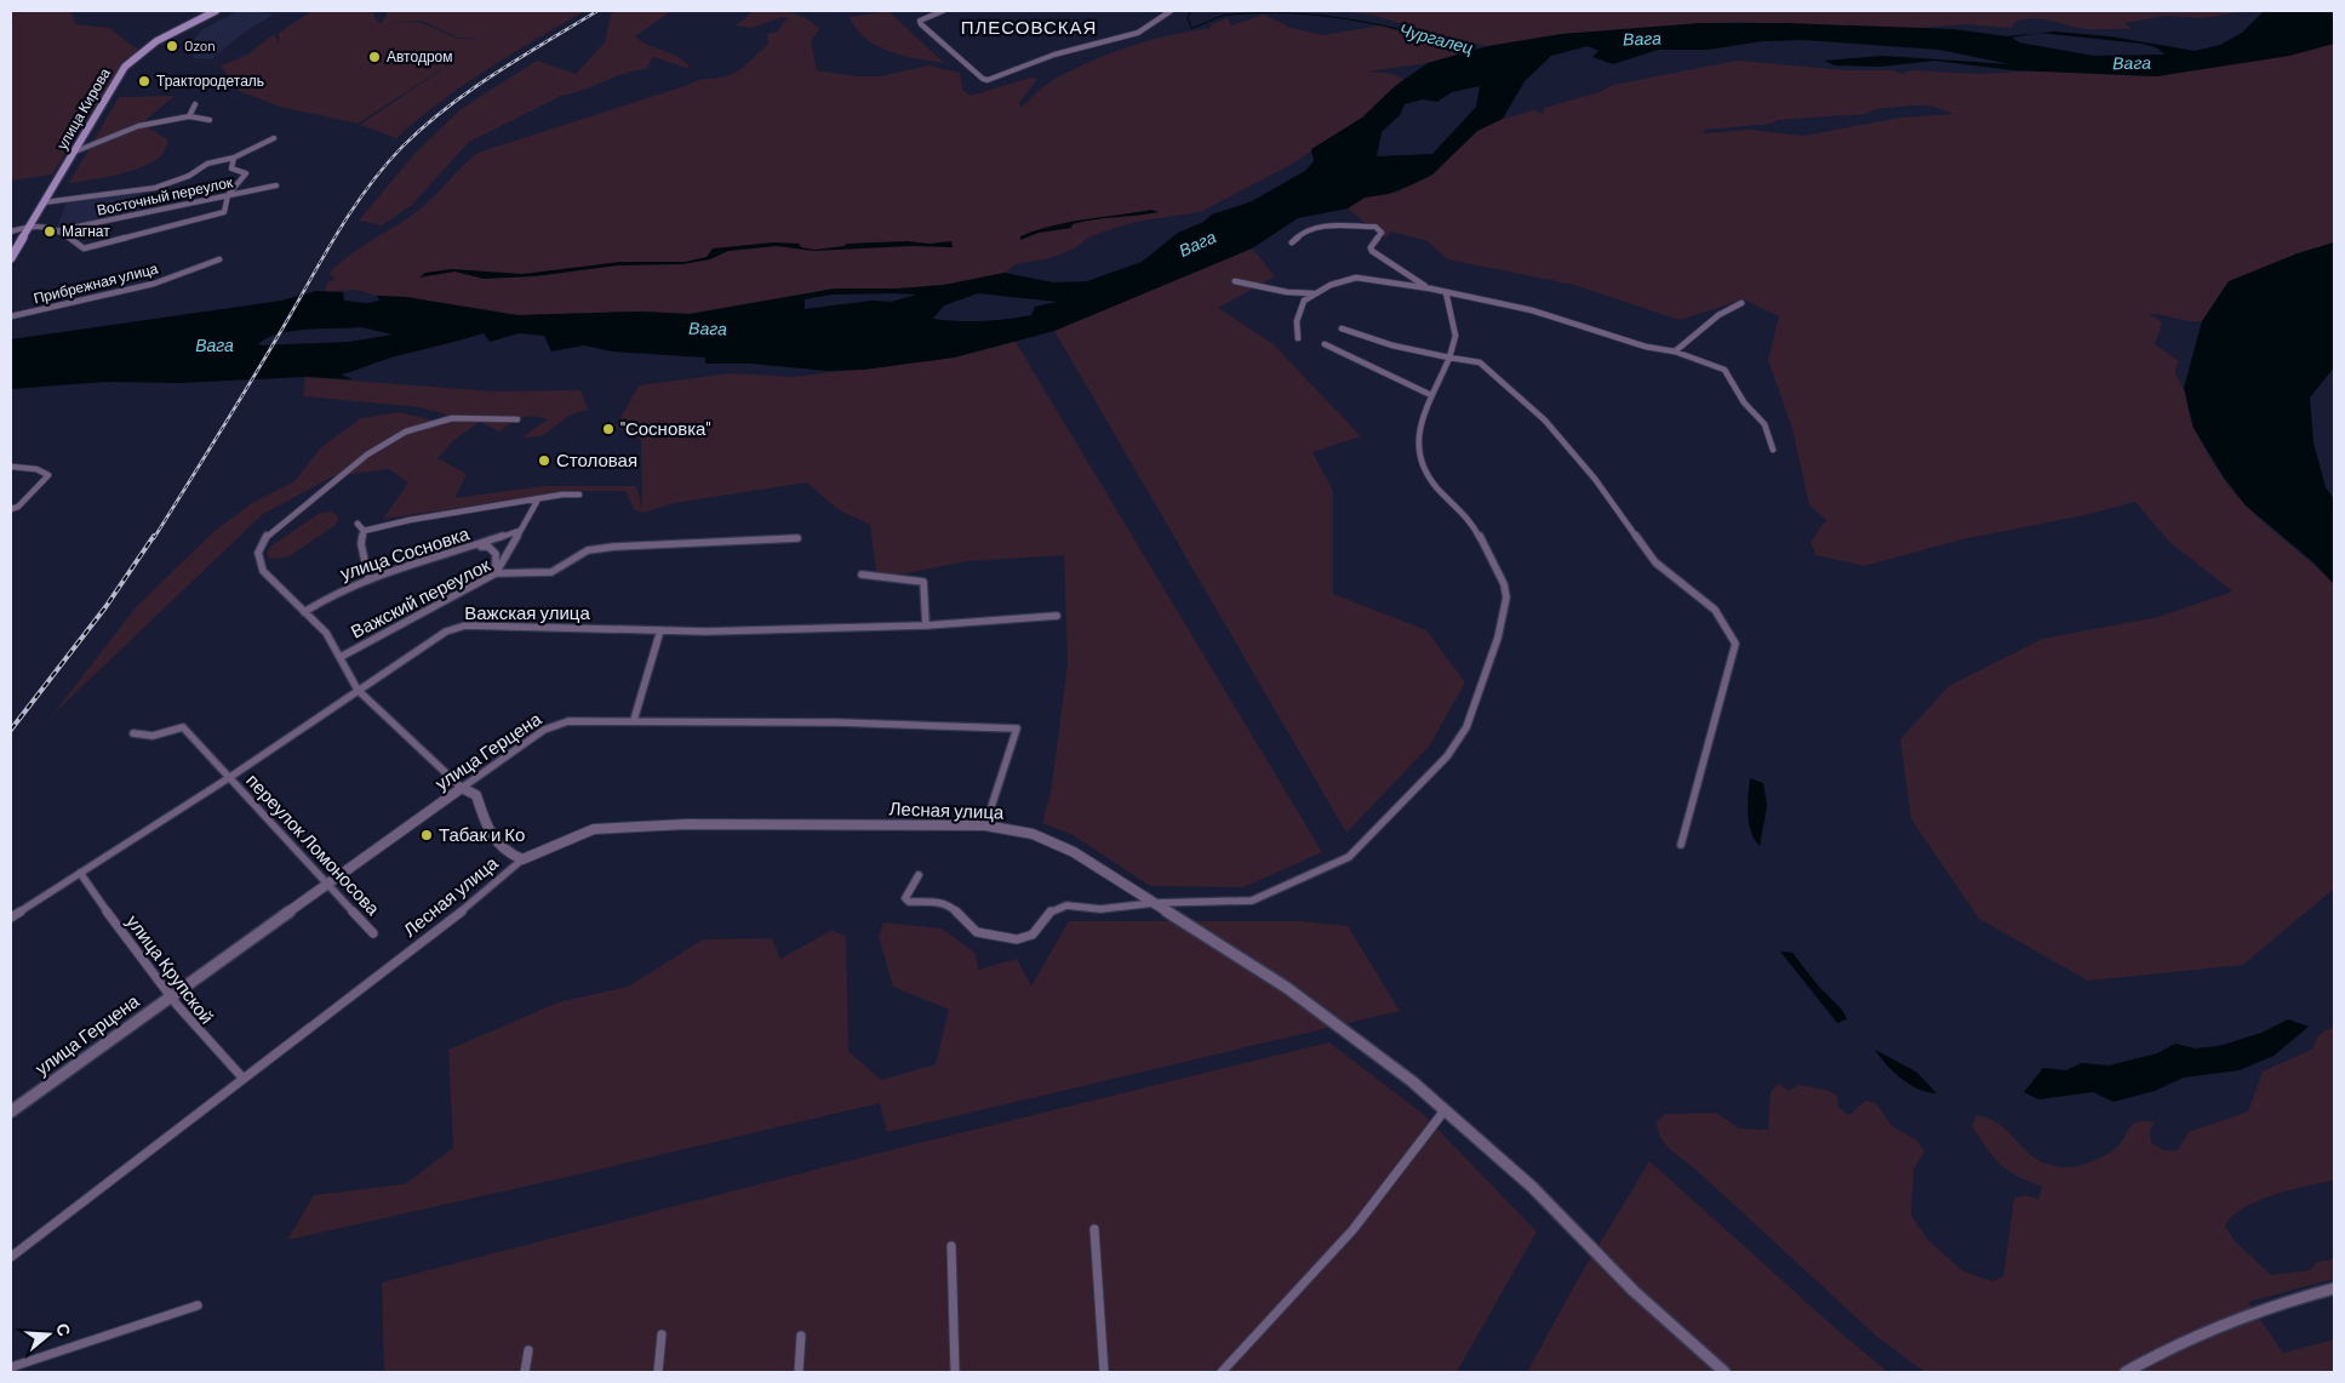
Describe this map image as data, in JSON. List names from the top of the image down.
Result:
{
  "streets": {
    "main road": ["улица Кирова"],
    "street": [
      "Восточный переулок",
      "Прибрежная улица",
      "улица Сосновка",
      "Важский переулок",
      "Важская улица",
      "улица Герцена",
      "Лесная улица",
      "переулок Ломоносова",
      "улица Крупской"
    ]
  },
  "crossings": [
    ["Важская улица", "переулок Ломоносова"],
    ["Важская улица", "улица Крупской"],
    ["улица Герцена", "Лесная улица"],
    ["улица Герцена", "переулок Ломоносова"],
    ["улица Герцена", "улица Крупской"],
    ["Лесная улица", "улица Крупской"]
  ],
  "districts": ["ПЛЕСОВСКАЯ"],
  "water": ["Чургалец", "Вага"],
  "places": [
    "Ozon",
    "Автодром",
    "Трактородеталь",
    "Магнат",
    "\"Сосновка\"",
    "Столовая",
    "Табак и Ко"
  ],
  "north": "right"
}
